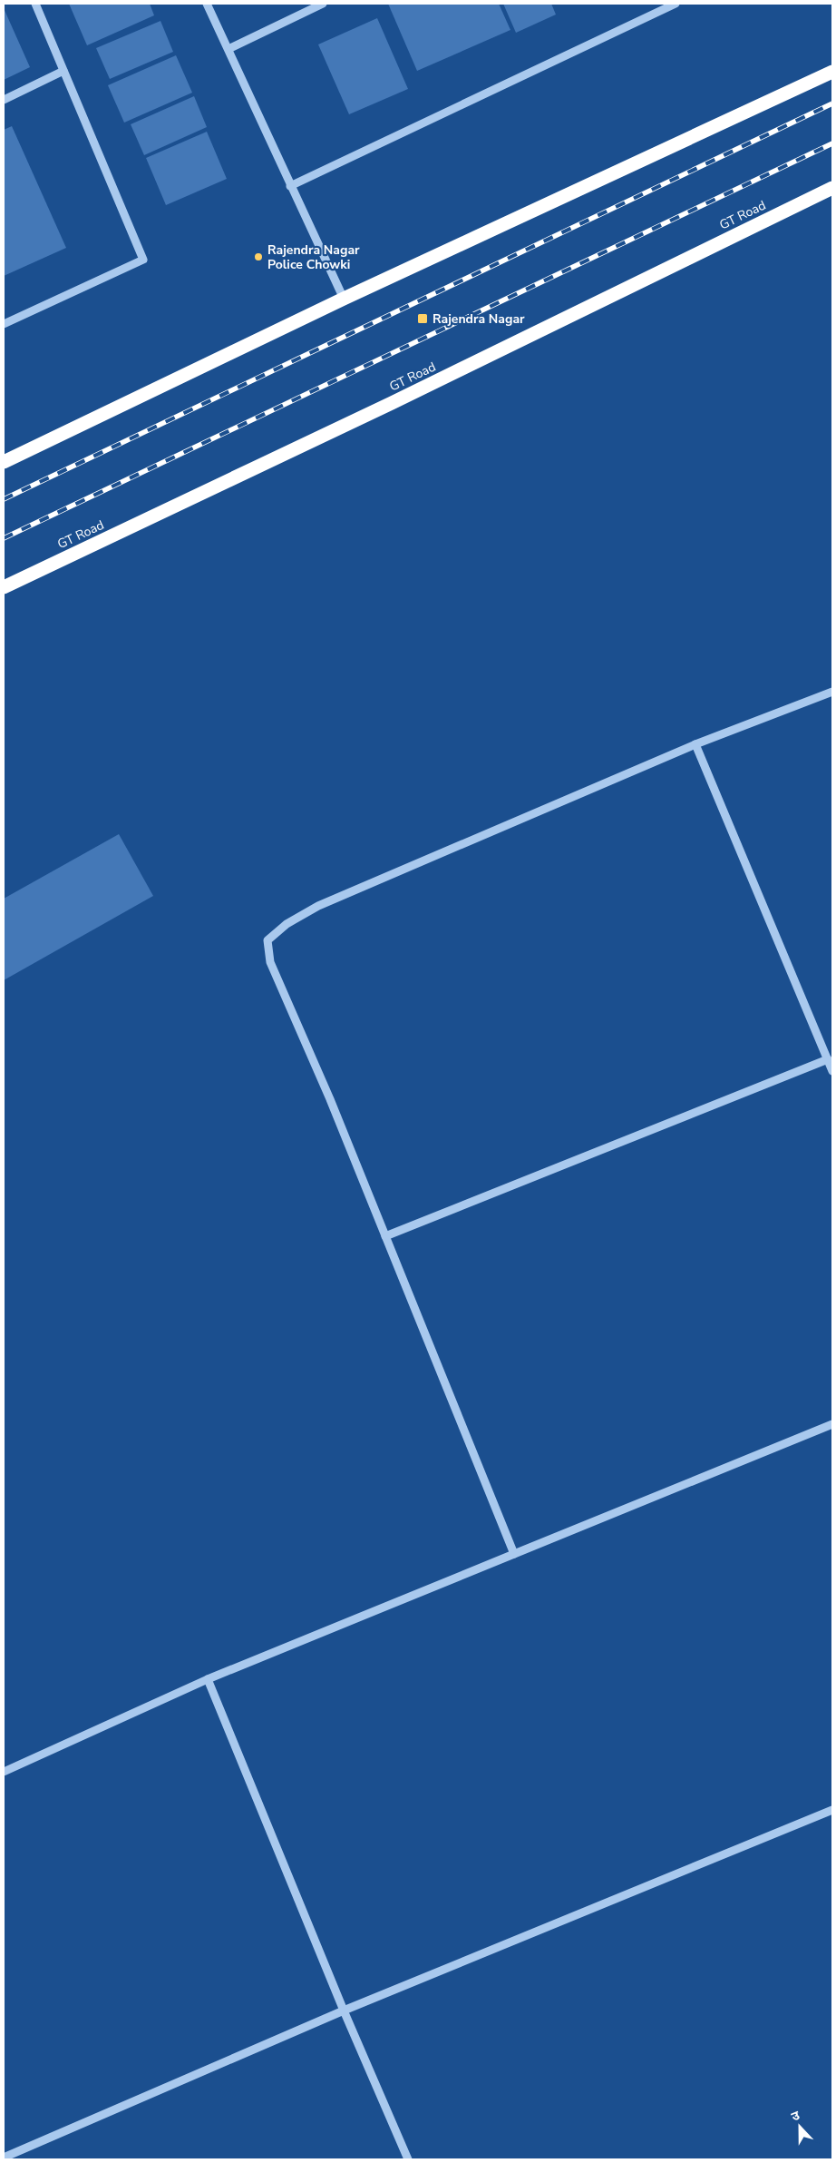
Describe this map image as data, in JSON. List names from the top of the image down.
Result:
{
  "streets": {
    "highway": ["GT Road"]
  },
  "places": {
    "other": ["Rajendra Nagar Police Chowki"],
    "transit": ["Rajendra Nagar"]
  },
  "north": "top"
}
